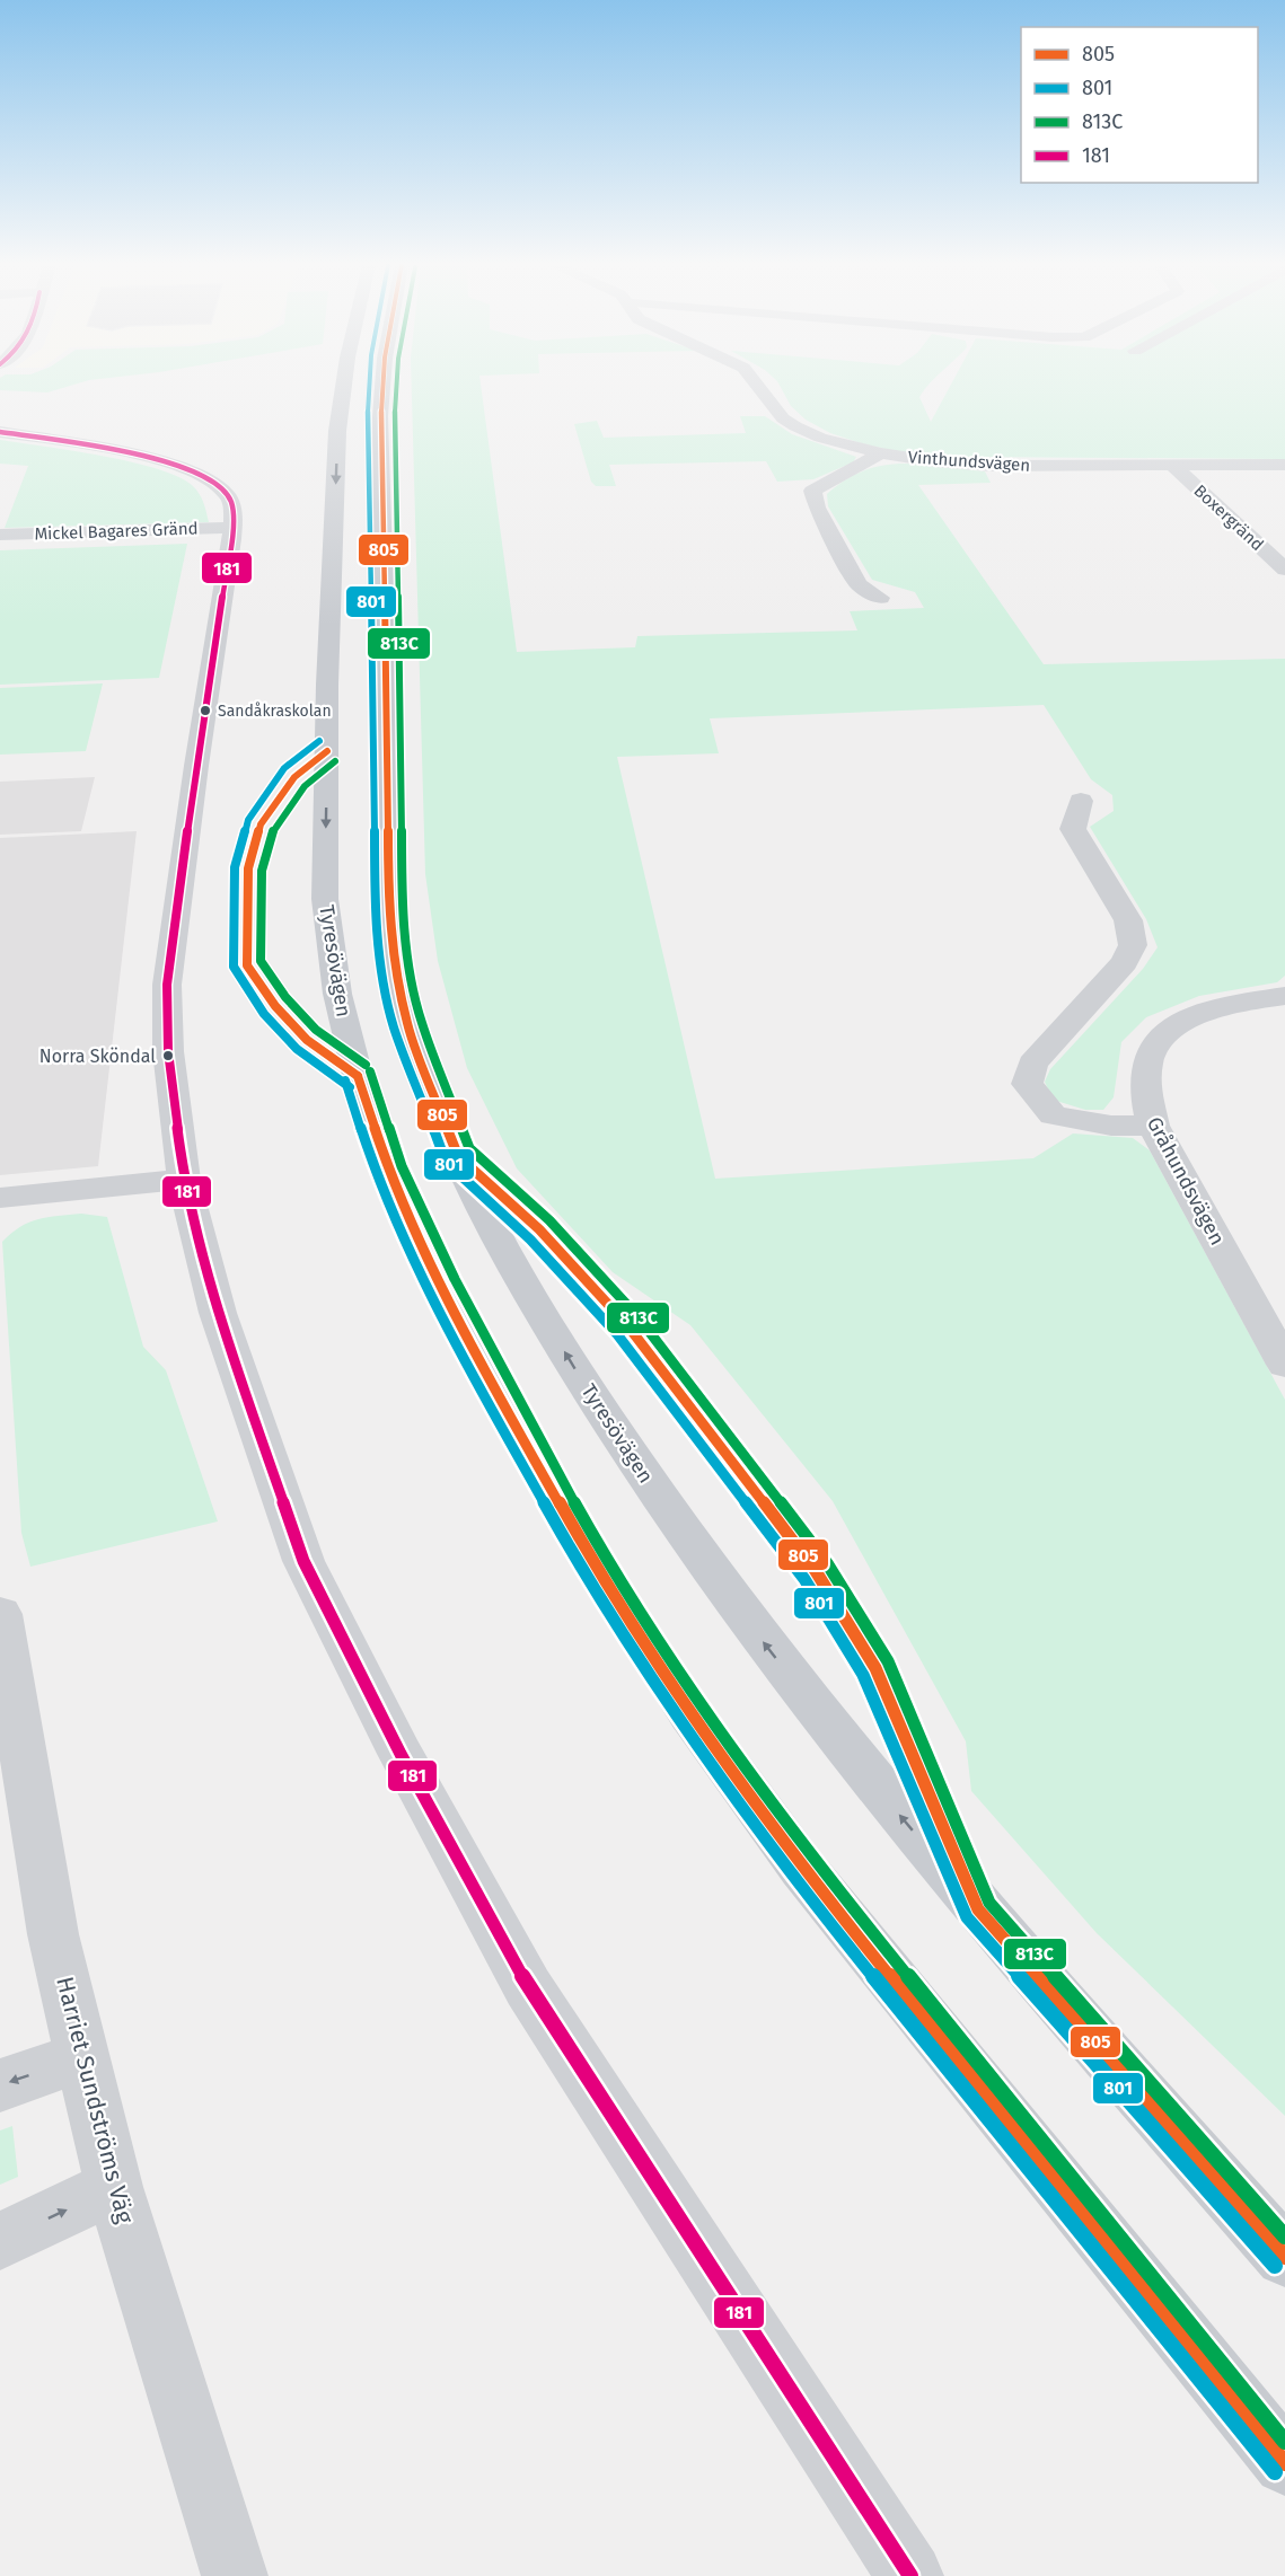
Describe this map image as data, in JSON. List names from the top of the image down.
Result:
{
  "streets": {
    "main road": ["Tyresövägen"],
    "street": [
      "Vinthundsvägen",
      "Boxergränd",
      "Mickel Bagares Gränd",
      "Gråhundsvägen",
      "Harriet Sundströms Väg"
    ]
  },
  "crossings": [
    ["Vinthundsvägen", "Boxergränd"]
  ],
  "places": ["Sandåkraskolan", "Norra Sköndal"],
  "lines": [
    "transit line 805",
    "transit line 801",
    "transit line 813C",
    "transit line 181"
  ],
  "legend": [
    "805",
    "801",
    "813C",
    "181"
  ]
}
